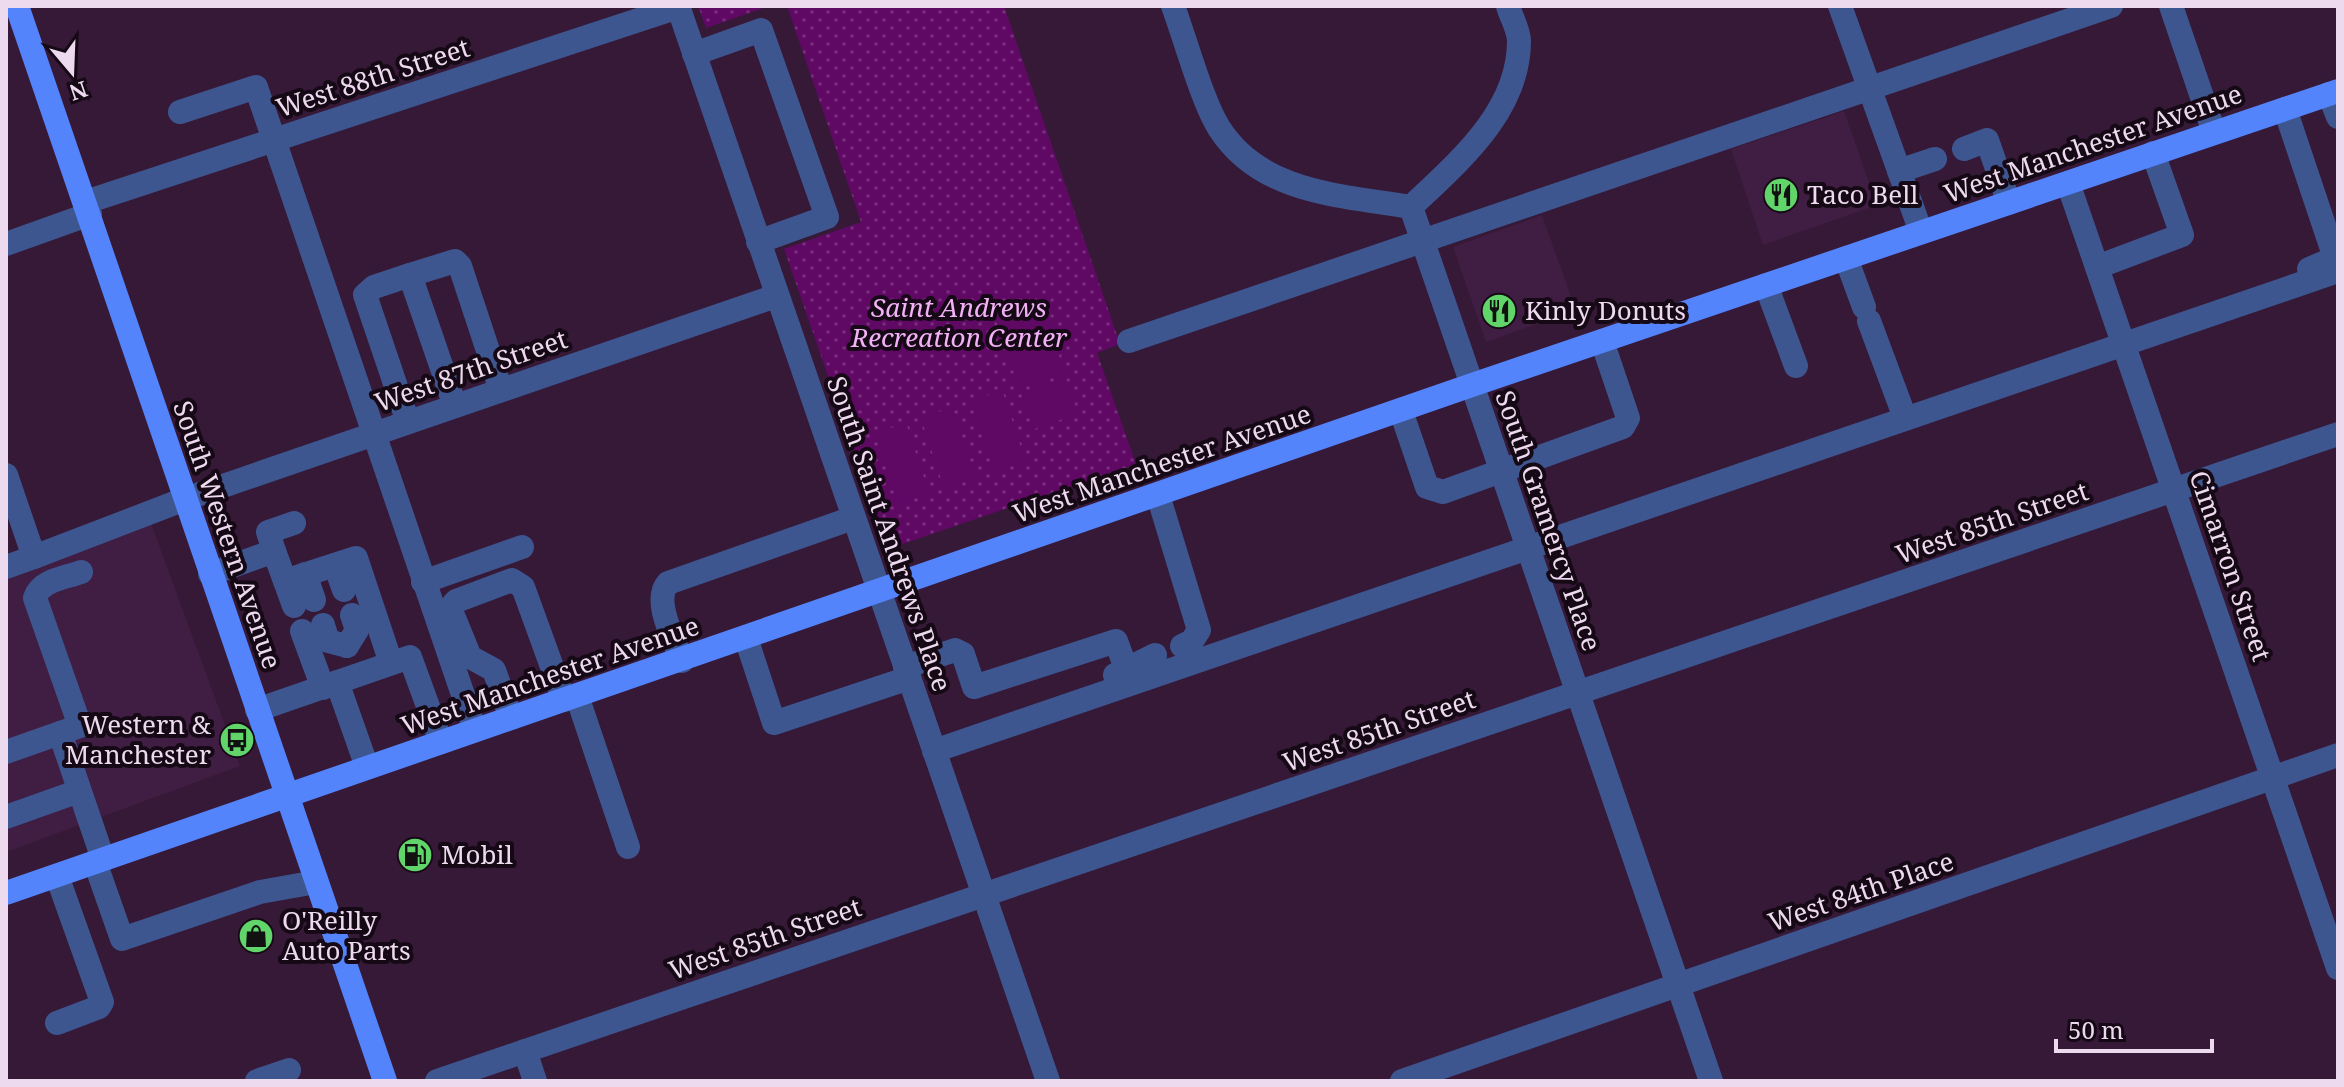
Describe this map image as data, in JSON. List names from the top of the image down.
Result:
{
  "streets": {
    "main road": ["West Manchester Avenue", "South Western Avenue"],
    "street": [
      "West 88th Street",
      "West 87th Street",
      "South Gramercy Place",
      "West 85th Street",
      "South Saint Andrews Place",
      "Cimarron Street",
      "West 84th Place"
    ]
  },
  "crossings": [
    ["West 88th Street", "South Saint Andrews Place"],
    ["West 88th Street", "South Western Avenue"],
    ["West Manchester Avenue", "South Gramercy Place"],
    ["West Manchester Avenue", "South Saint Andrews Place"],
    ["West Manchester Avenue", "South Western Avenue"],
    ["West Manchester Avenue", "Cimarron Street"],
    ["West 87th Street", "South Saint Andrews Place"],
    ["West 87th Street", "South Western Avenue"],
    ["South Gramercy Place", "West 85th Street"],
    ["South Gramercy Place", "West 84th Place"],
    ["West 85th Street", "South Saint Andrews Place"],
    ["West 85th Street", "Cimarron Street"],
    ["Cimarron Street", "West 84th Place"]
  ],
  "parks": ["Saint Andrews Recreation Center"],
  "places": {
    "restaurant": ["Taco Bell", "Kinly Donuts"],
    "bus stop": ["Western & Manchester"],
    "fuel station": ["Mobil"],
    "shop": ["O'Reilly Auto Parts"]
  },
  "scale_bar": "50 m",
  "north": "bottom"
}
